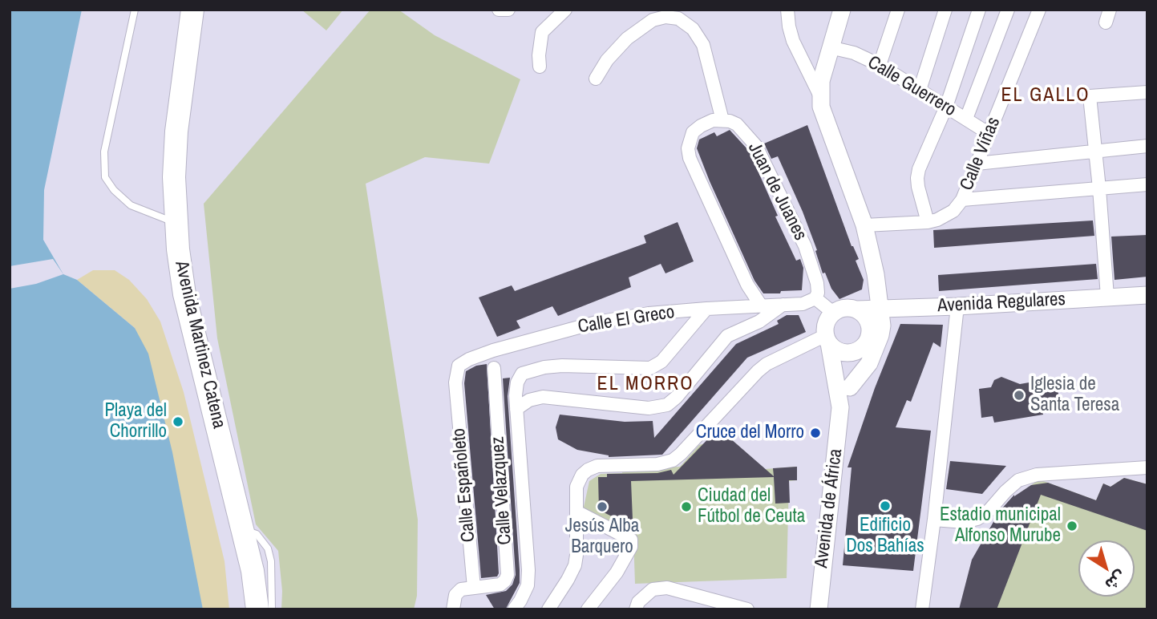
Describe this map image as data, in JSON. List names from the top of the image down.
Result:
{
  "streets": {
    "highway": ["Avenida Martinez Catena"],
    "main road": ["Avenida Regulares", "Avenida de África"],
    "street": [
      "Calle Guerrero",
      "Calle Viñas",
      "Juan de Juanes",
      "Calle El Greco",
      "Calle Españoleto",
      "Calle Velazquez"
    ]
  },
  "crossings": [
    ["Calle Guerrero", "Calle Viñas"],
    ["Juan de Juanes", "Calle El Greco"],
    ["Avenida Regulares", "Avenida de África"],
    ["Calle El Greco", "Calle Españoleto"],
    ["Calle Españoleto", "Calle Velazquez"]
  ],
  "districts": ["EL GALLO", "EL MORRO"],
  "places": [
    "Iglesia de Santa Teresa",
    "Playa del Chorrillo",
    "Cruce del Morro",
    "Edificio Dos Bahías",
    "Jesús Alba Barquero",
    "Ciudad del Fútbol de Ceuta",
    "Estadio municipal Alfonso Murube"
  ],
  "north": "bottom right"
}
